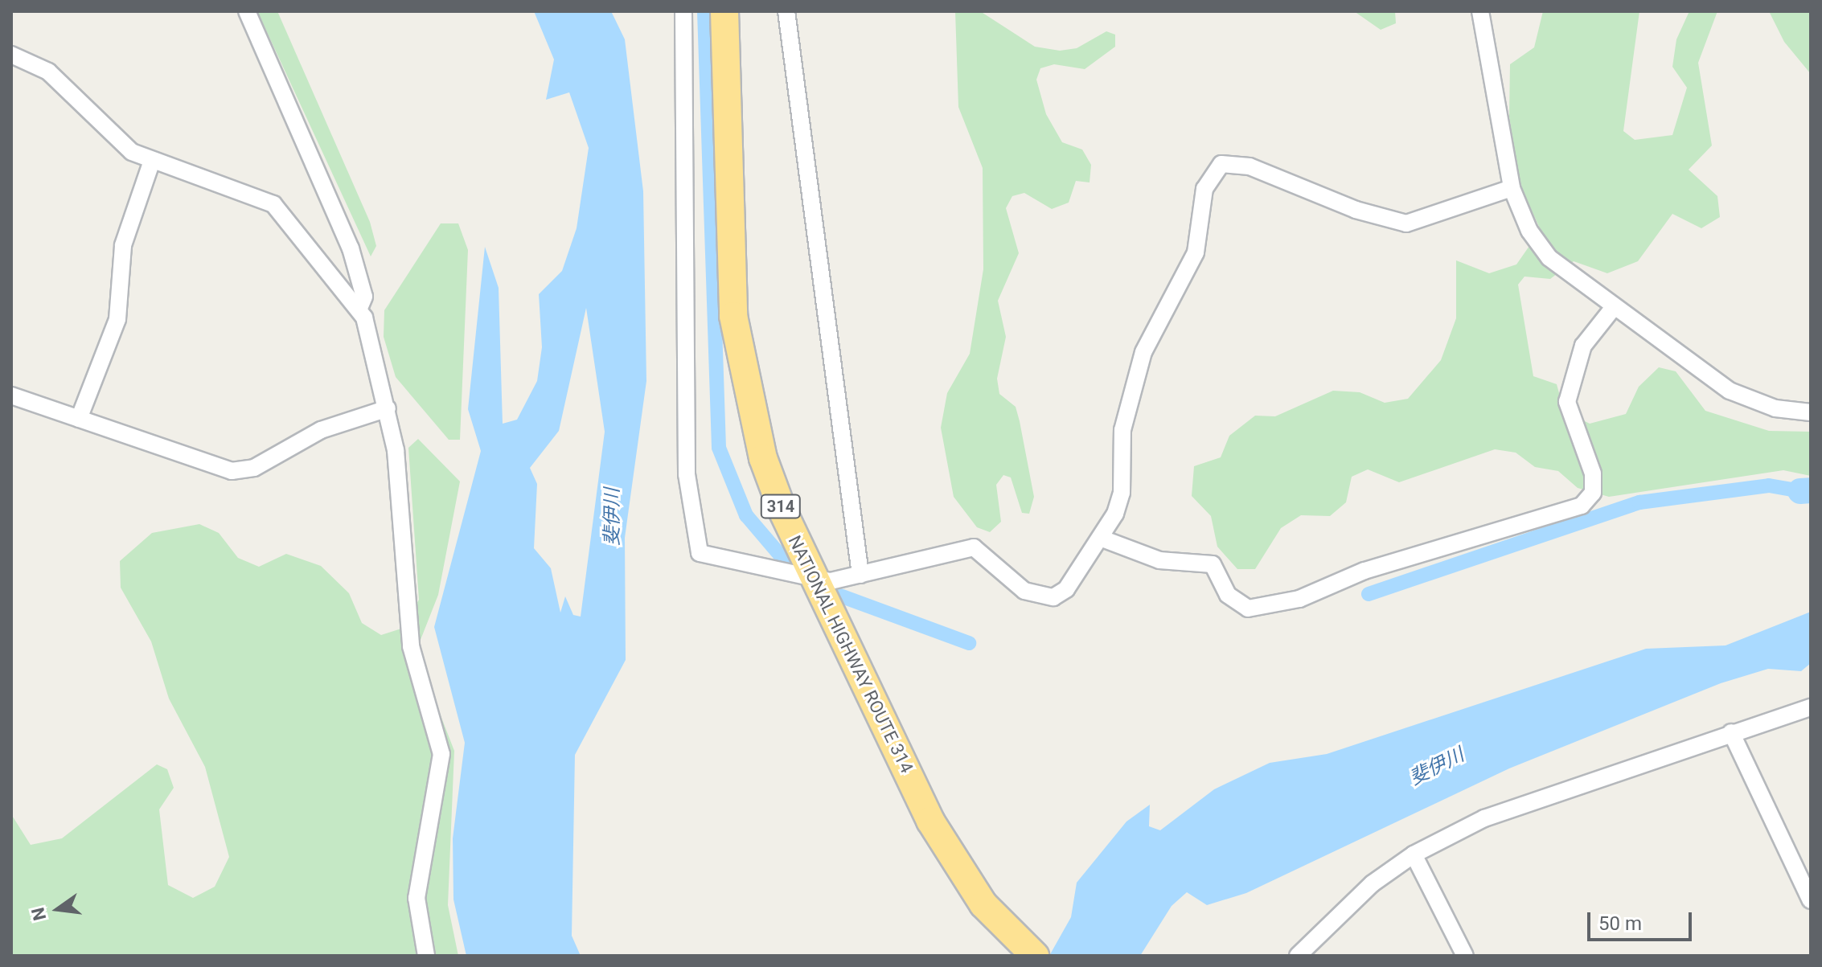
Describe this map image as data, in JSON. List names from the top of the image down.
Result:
{
  "streets": {
    "highway": ["314", "NATIONAL HIGHWAY ROUTE 314"]
  },
  "water": ["斐伊川"],
  "scale_bar": "50 m",
  "north": "left"
}
